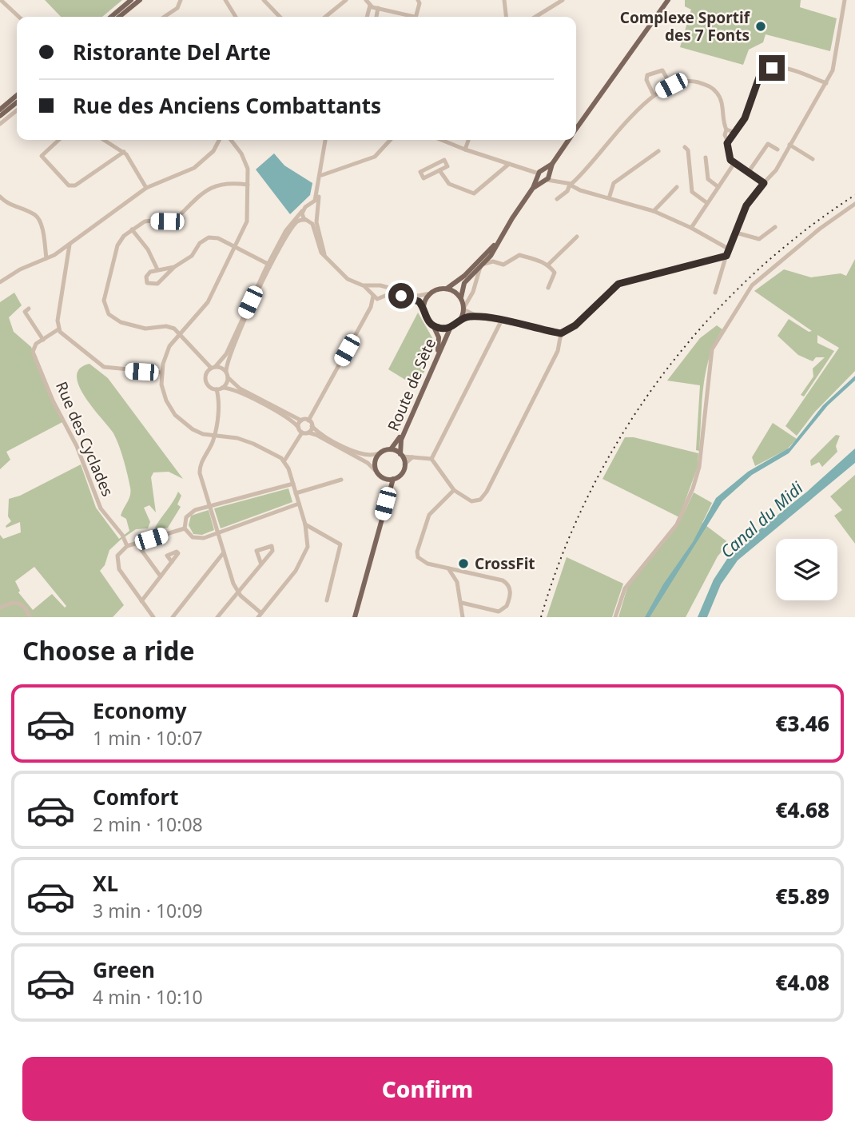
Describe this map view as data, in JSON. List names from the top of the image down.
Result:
{
  "streets": {
    "main road": ["Route de Sète"],
    "street": ["Rue des Cyclades"]
  },
  "water": ["Canal du Midi"],
  "places": ["Complexe Sportif des 7 Fonts", "CrossFit"],
  "page": {
    "banner": ["Ristorante Del Arte", "Rue des Anciens Combattants"],
    "heading": "Choose a ride",
    "list": [
      {
        "name": "Economy",
        "note": "1 min · 10:07",
        "value": "€3.46"
      },
      {
        "name": "Comfort",
        "note": "2 min · 10:08",
        "value": "€4.68"
      },
      {
        "name": "XL",
        "note": "3 min · 10:09",
        "value": "€5.89"
      },
      {
        "name": "Green",
        "note": "4 min · 10:10",
        "value": "€4.08"
      }
    ],
    "buttons": "Confirm"
  }
}
